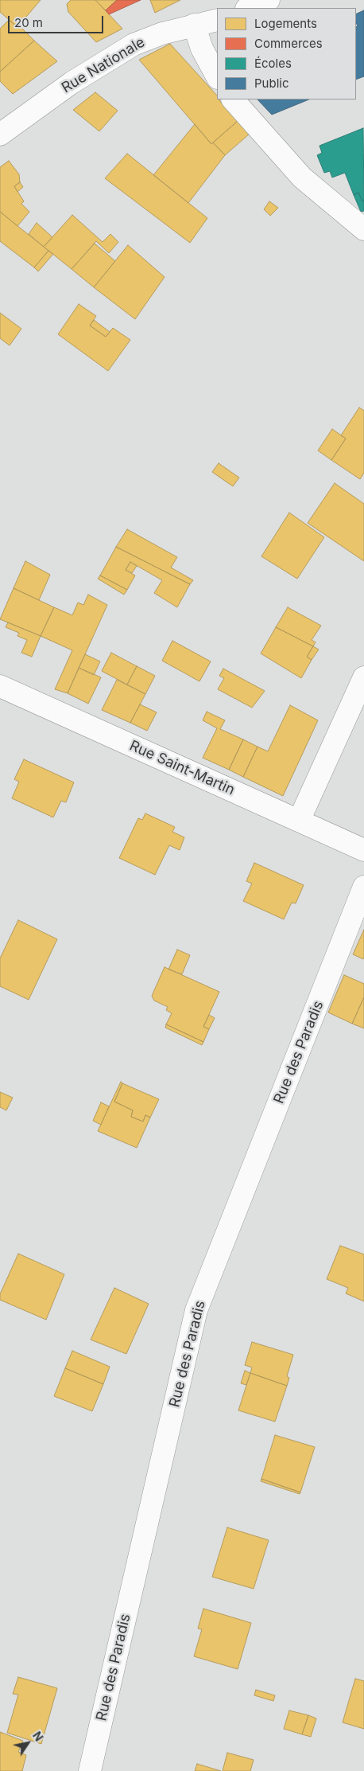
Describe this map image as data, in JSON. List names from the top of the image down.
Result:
{
  "streets": {
    "street": ["Rue Nationale", "Rue Saint-Martin", "Rue des Paradis"]
  },
  "legend": [
    "Logements",
    "Commerces",
    "Écoles",
    "Public"
  ],
  "scale_bar": "20 m",
  "north": "top right"
}
